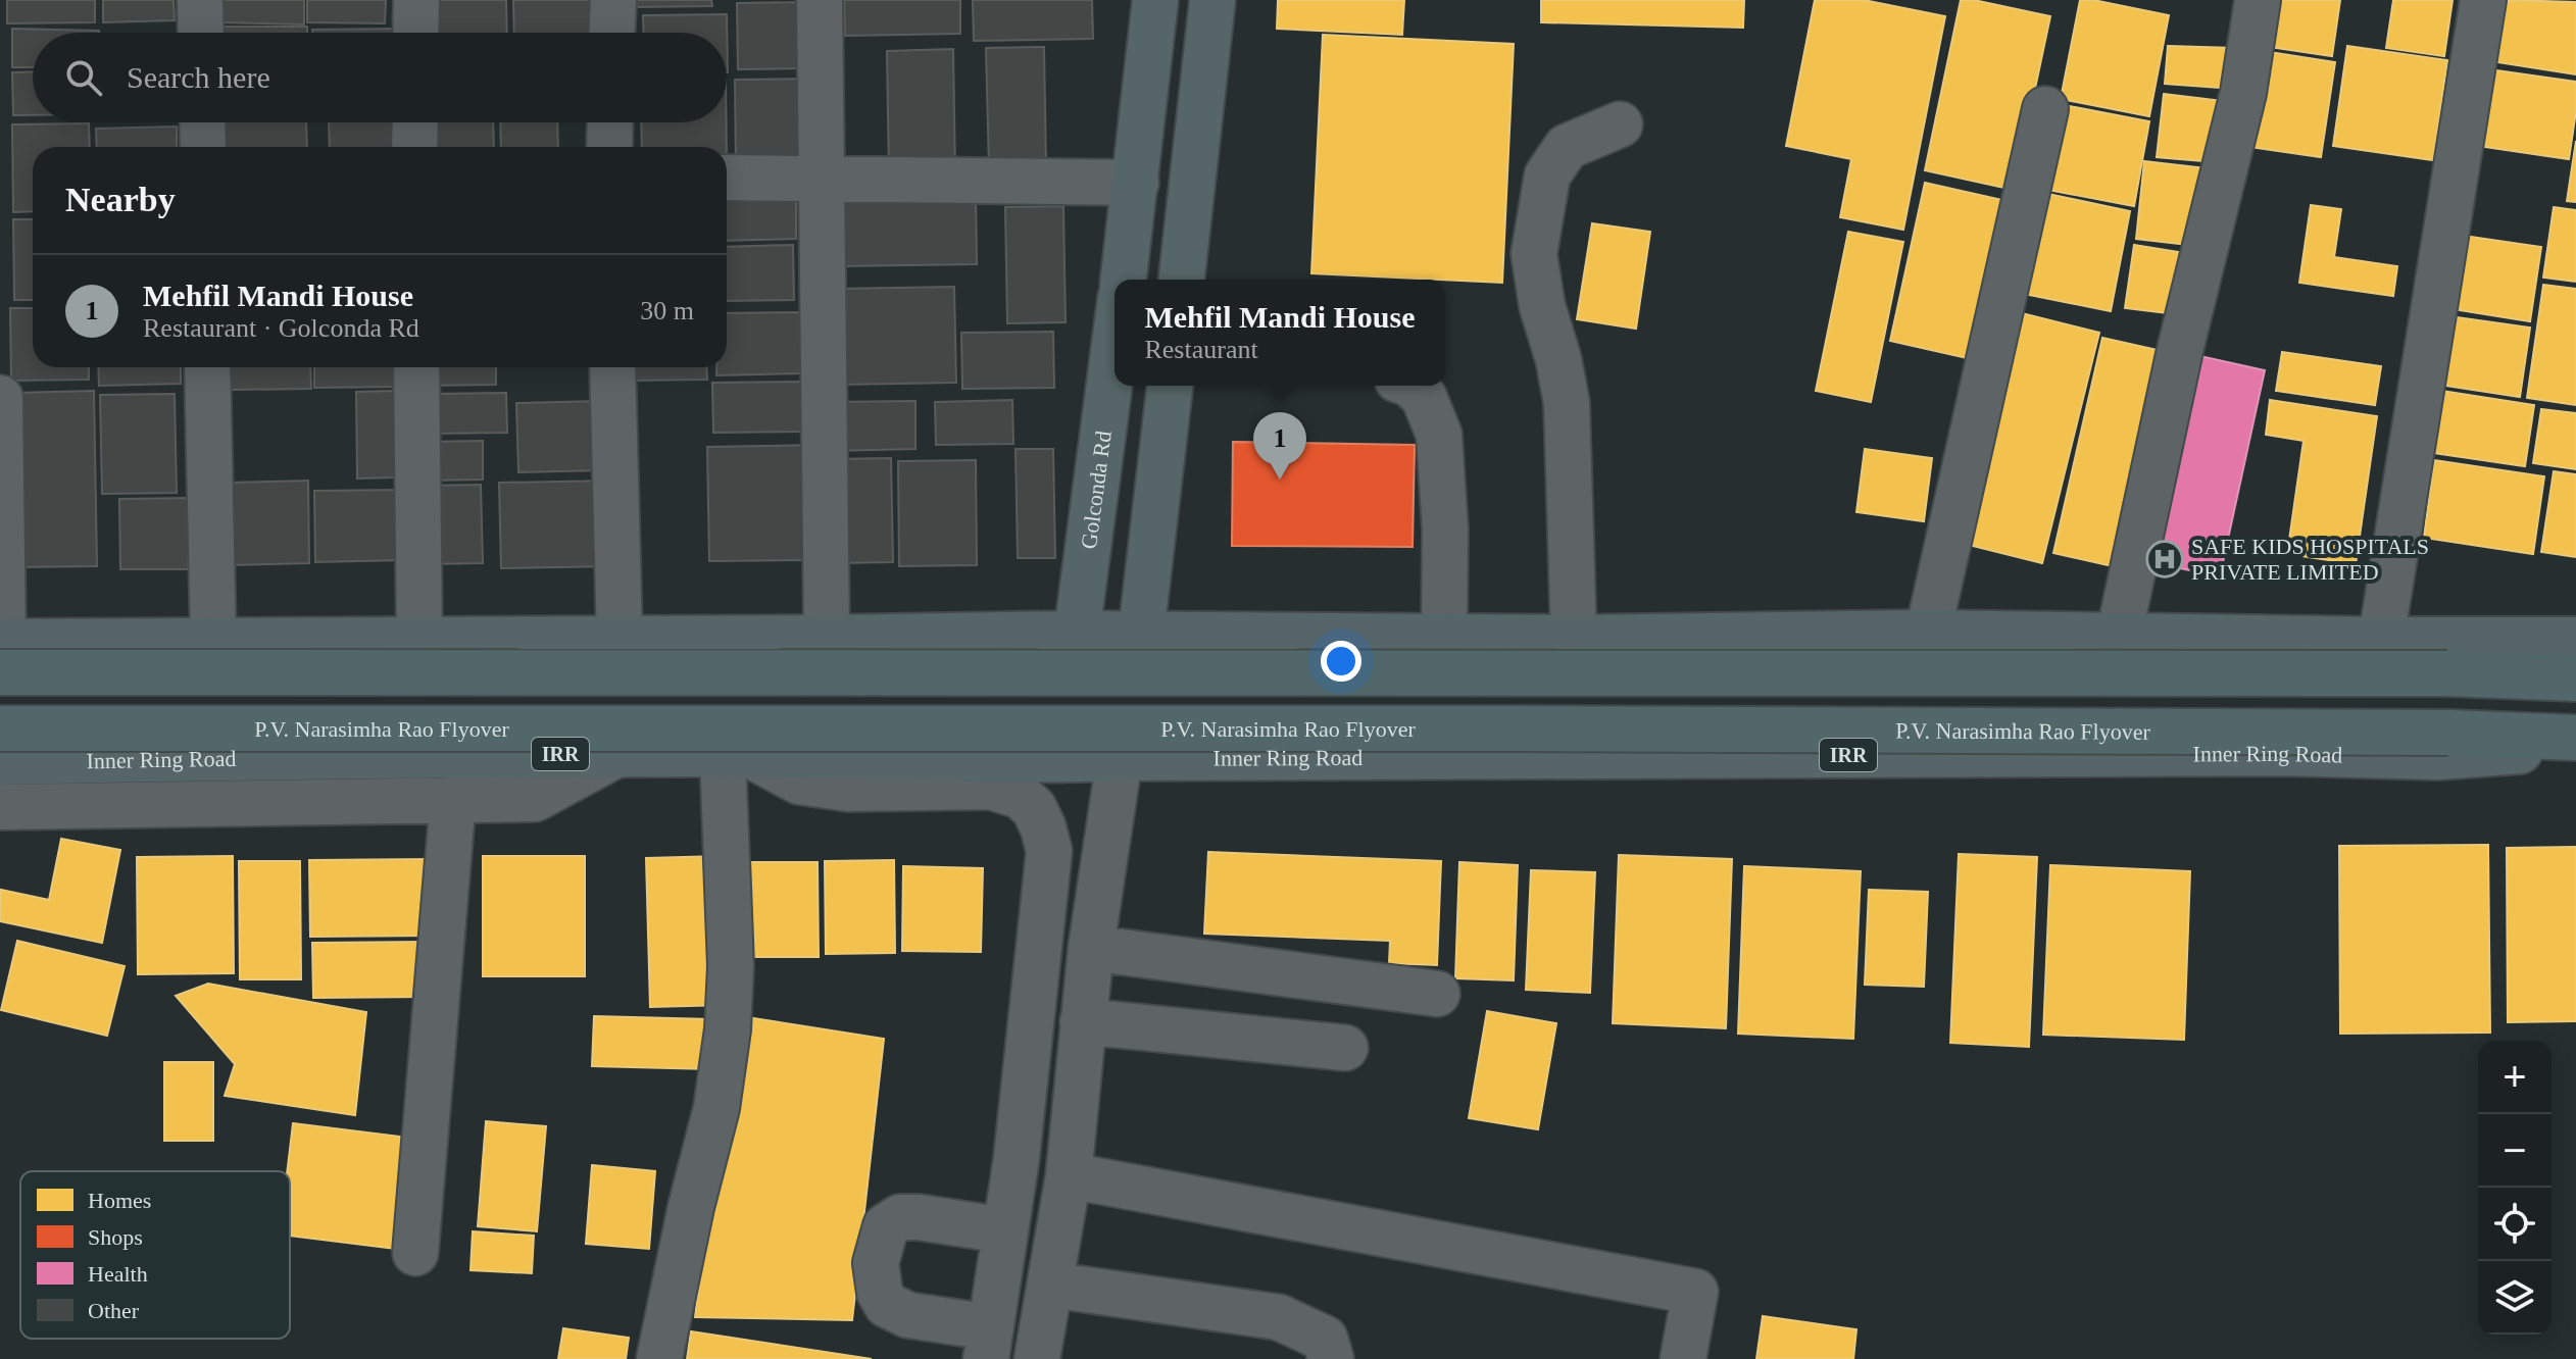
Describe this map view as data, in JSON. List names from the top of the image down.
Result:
{
  "streets": {
    "highway": ["P.V. Narasimha Rao Flyover"],
    "main road": ["Golconda Rd", "IRR", "Inner Ring Road"]
  },
  "places": {
    "hospital": ["SAFE KIDS HOSPITALS PRIVATE LIMITED"]
  },
  "legend": [
    "Homes",
    "Shops",
    "Health",
    "Other"
  ],
  "page": {
    "search": "Search here",
    "heading": "Nearby",
    "list": [
      {
        "mark": "1",
        "name": "Mehfil Mandi House",
        "note": "Restaurant · Golconda Rd",
        "value": "30 m"
      }
    ],
    "popup": ["Mehfil Mandi House", "Restaurant"],
    "pins": "1",
    "map_buttons": ["+", "−"]
  }
}
